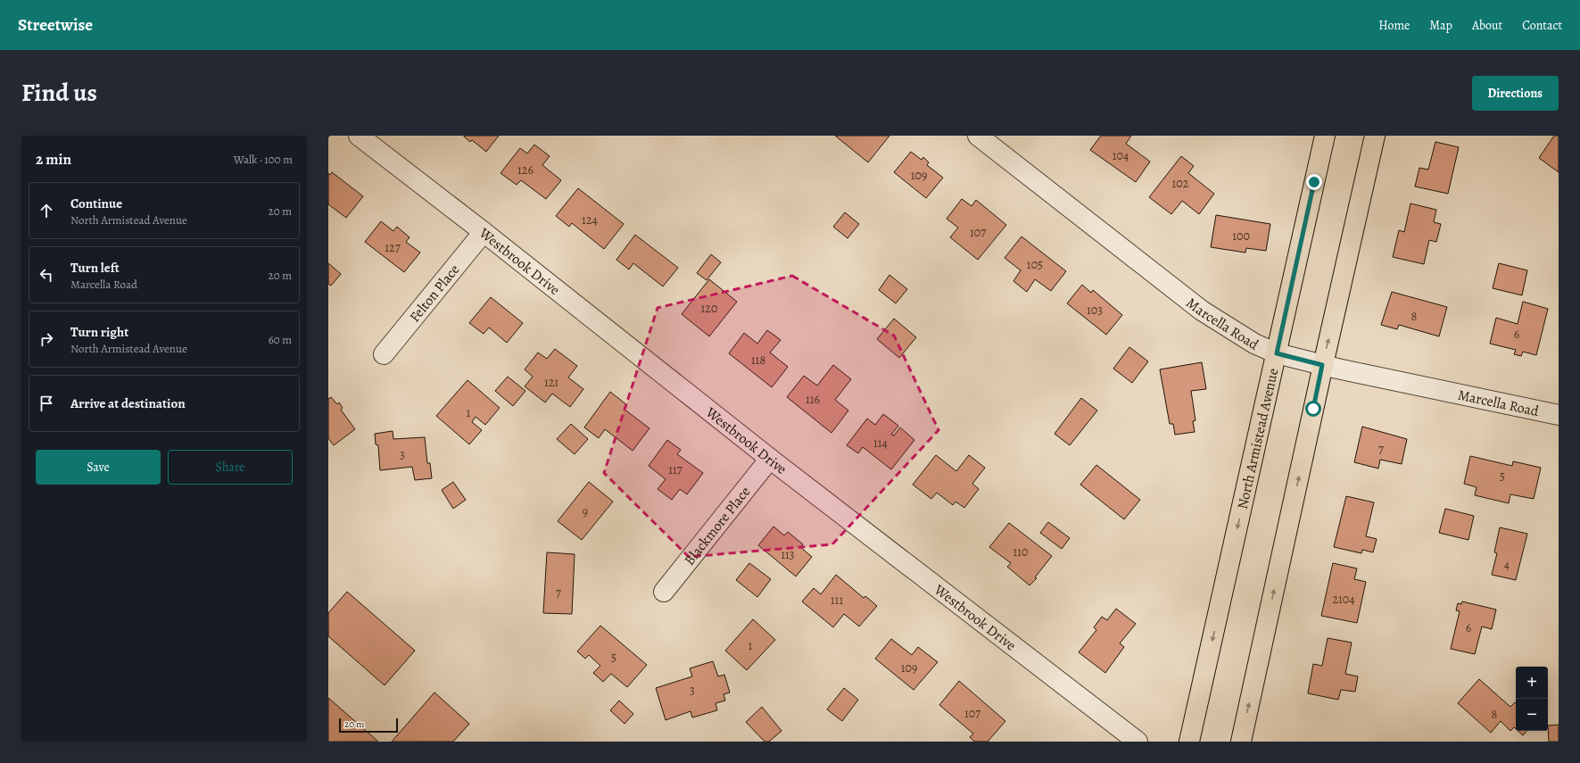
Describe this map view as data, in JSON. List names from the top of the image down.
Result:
{
  "streets": {
    "main road": ["North Armistead Avenue"],
    "street": [
      "Westbrook Drive",
      "Felton Place",
      "Marcella Road",
      "Blackmore Place"
    ]
  },
  "crossings": [
    ["Westbrook Drive", "Felton Place"],
    ["Westbrook Drive", "Blackmore Place"],
    ["Marcella Road", "North Armistead Avenue"]
  ],
  "house_numbers": [
    "104",
    "126",
    "109",
    "102",
    "124",
    "107",
    "100",
    "127",
    "105",
    "120",
    "103",
    "8",
    "6",
    "118",
    "121",
    "116",
    "1",
    "114",
    "7",
    "3",
    "117",
    "5",
    "9",
    "110",
    "113",
    "4",
    "7",
    "2104",
    "111",
    "6",
    "1",
    "5",
    "109",
    "3",
    "107",
    "8"
  ],
  "scale_bar": "20 m",
  "page": {
    "header": "Streetwise",
    "nav": [
      "Home",
      "Map",
      "About",
      "Contact"
    ],
    "title": "Find us",
    "buttons": [
      "Directions",
      ["Save", "Share"]
    ],
    "heading": ["2 min", "Walk · 100 m"],
    "list": [
      ["Continue", "North Armistead Avenue", "20 m"],
      ["Turn left", "Marcella Road", "20 m"],
      ["Turn right", "North Armistead Avenue", "60 m"],
      "Arrive at destination"
    ],
    "map_buttons": ["+", "−"],
    "scale": "20 m"
  }
}
